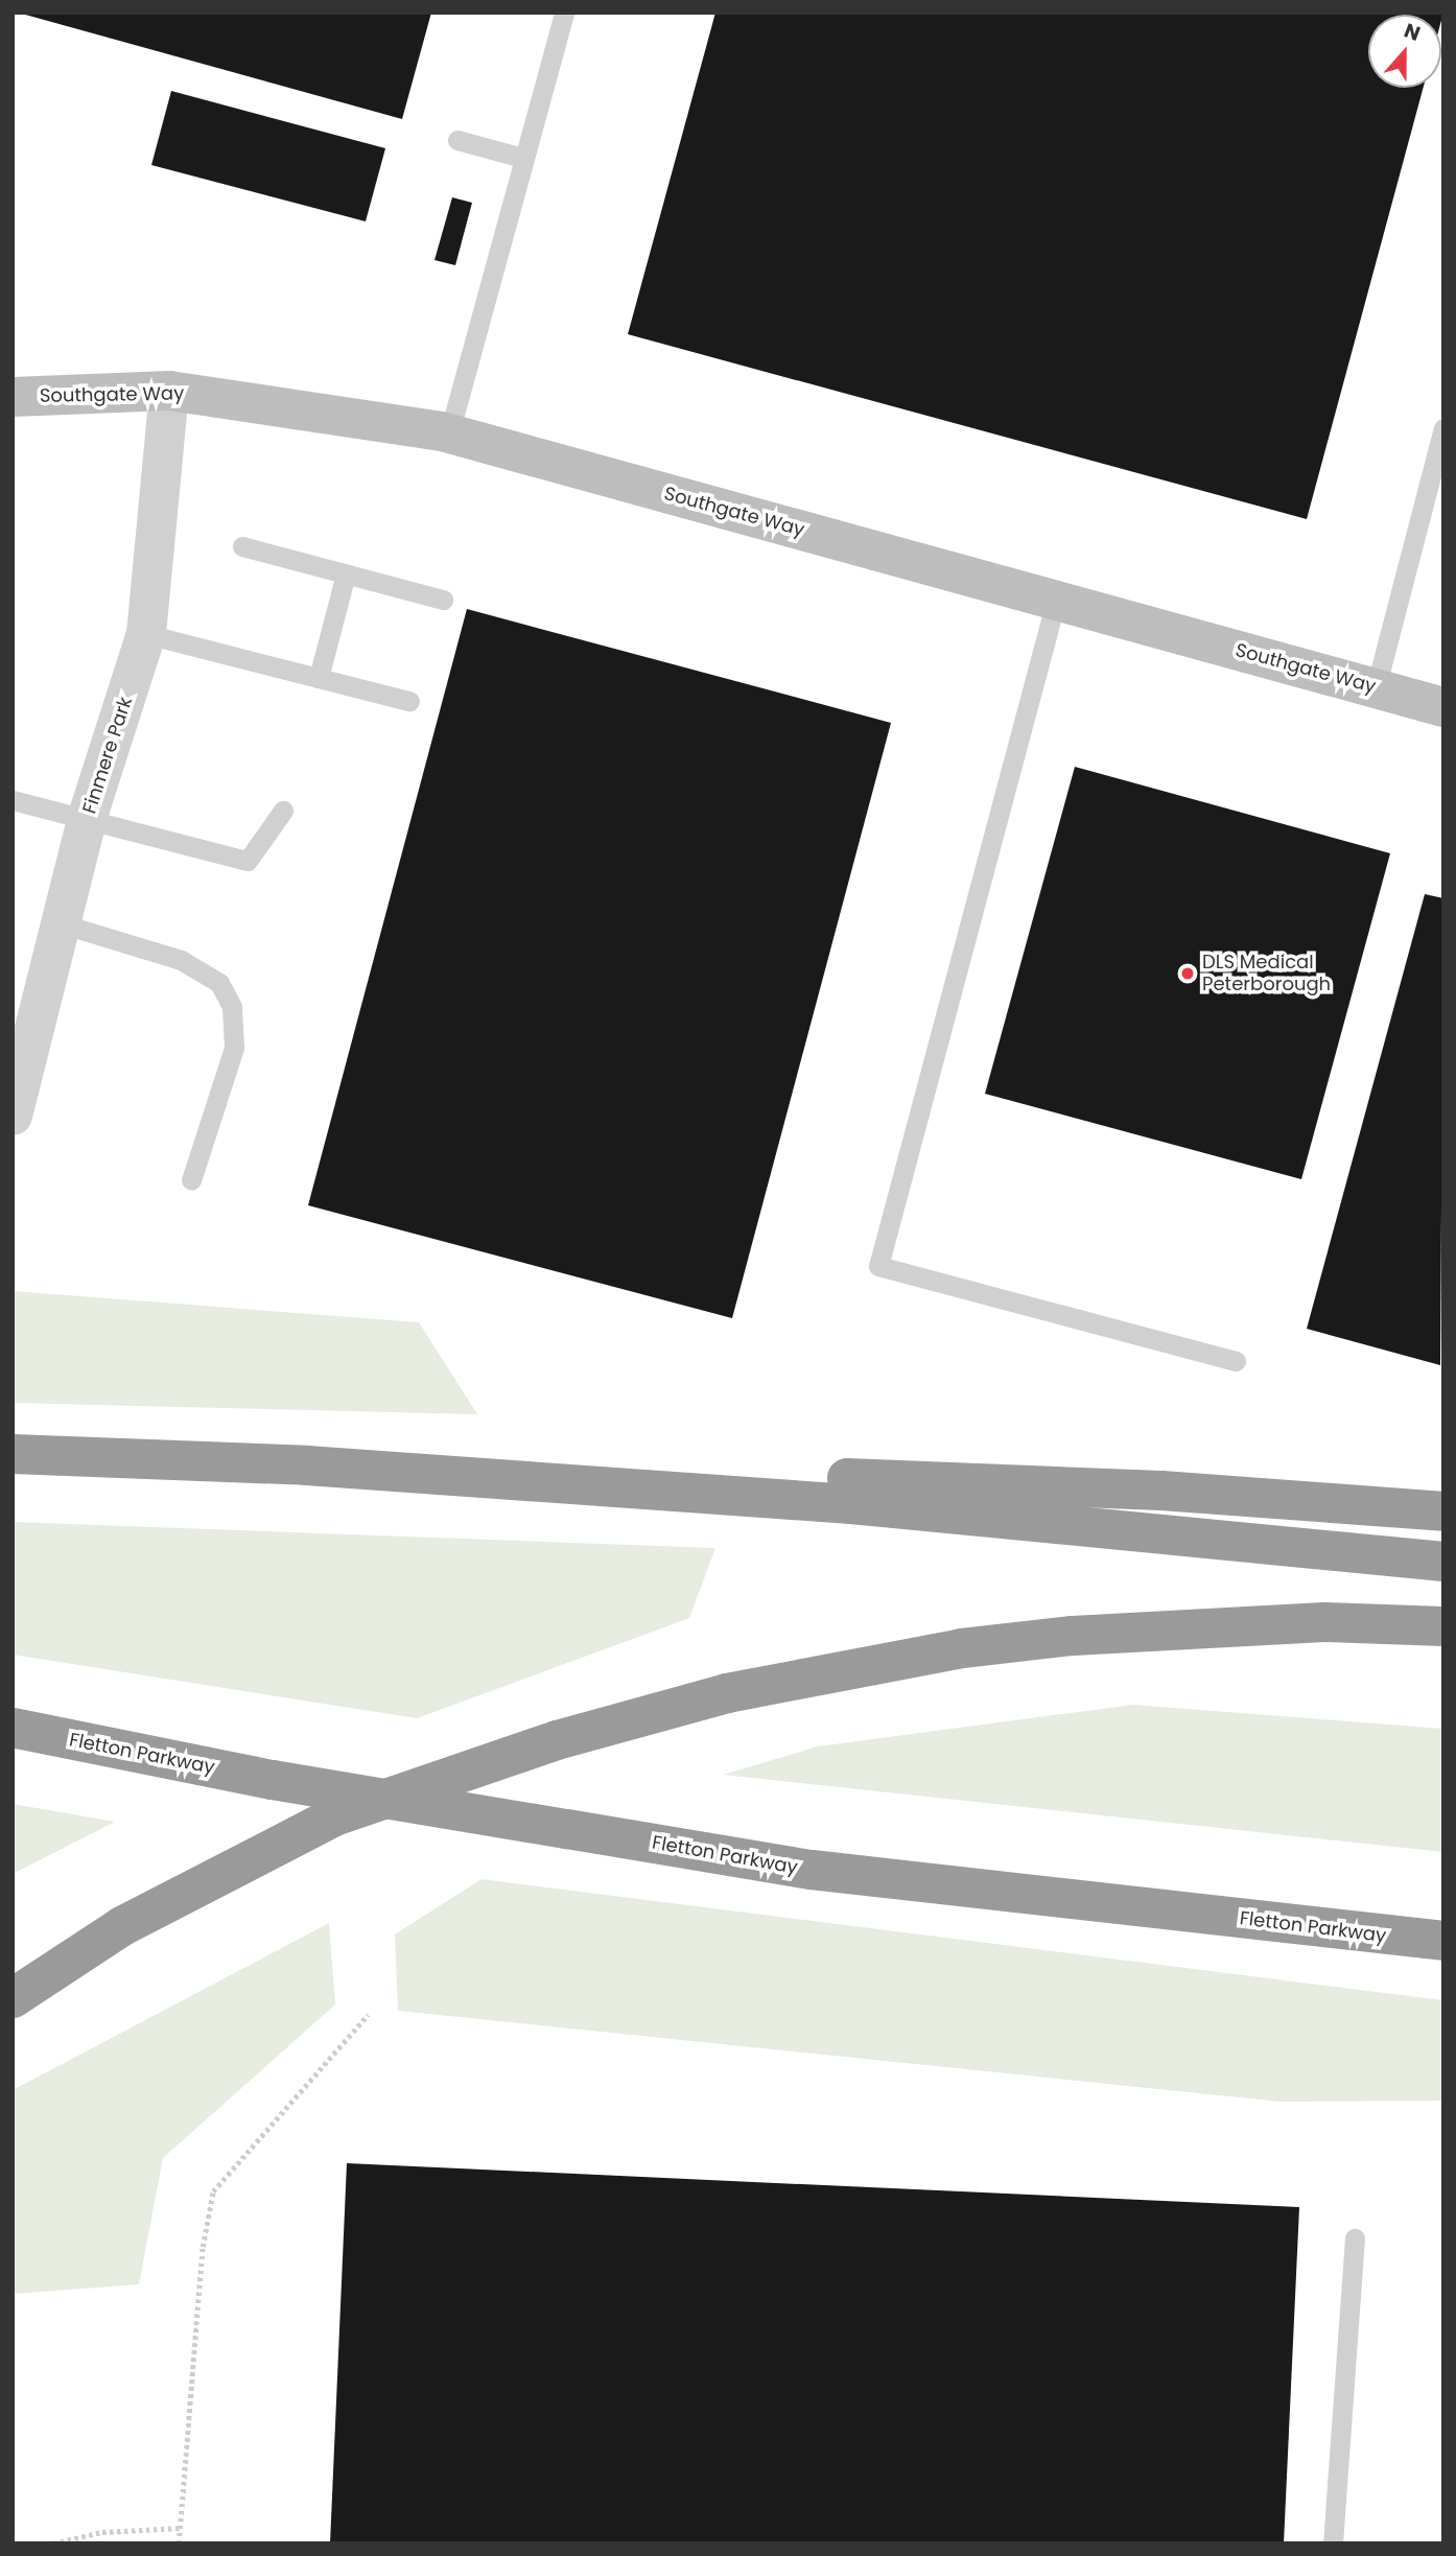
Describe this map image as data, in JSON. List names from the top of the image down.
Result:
{
  "streets": {
    "highway": ["Fletton Parkway"],
    "street": ["Southgate Way", "Finmere Park"]
  },
  "crossings": [
    ["Southgate Way", "Finmere Park"]
  ],
  "places": ["DLS Medical Peterborough"],
  "north": "top"
}
